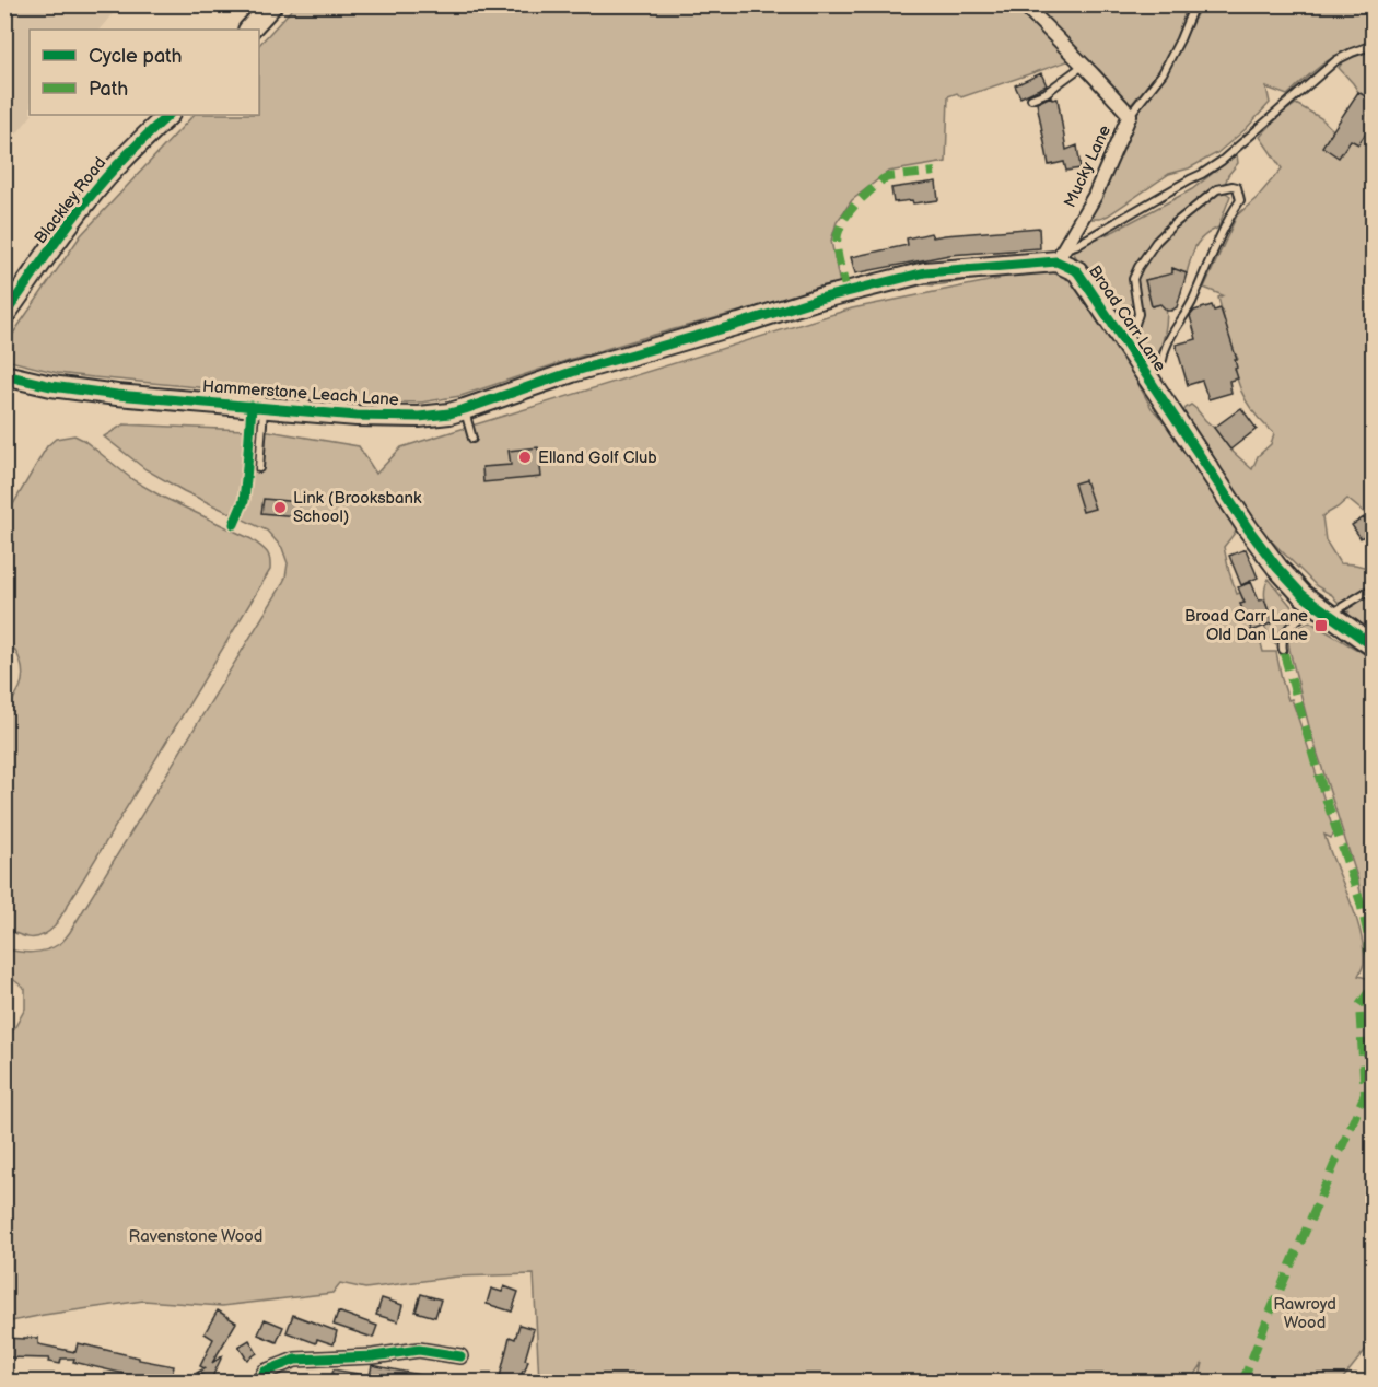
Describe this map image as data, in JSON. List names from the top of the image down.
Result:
{
  "streets": {
    "street": [
      "Mucky Lane",
      "Blackley Road",
      "Broad Carr Lane",
      "Hammerstone Leach Lane"
    ]
  },
  "crossings": [
    ["Mucky Lane", "Broad Carr Lane"],
    ["Mucky Lane", "Hammerstone Leach Lane"],
    ["Broad Carr Lane", "Hammerstone Leach Lane"]
  ],
  "parks": ["Ravenstone Wood", "Rawroyd Wood"],
  "places": {
    "other": ["Elland Golf Club", "Link (Brooksbank School)"],
    "transit": ["Broad Carr Lane Old Dan Lane"]
  },
  "legend": ["Cycle path", "Path"]
}
